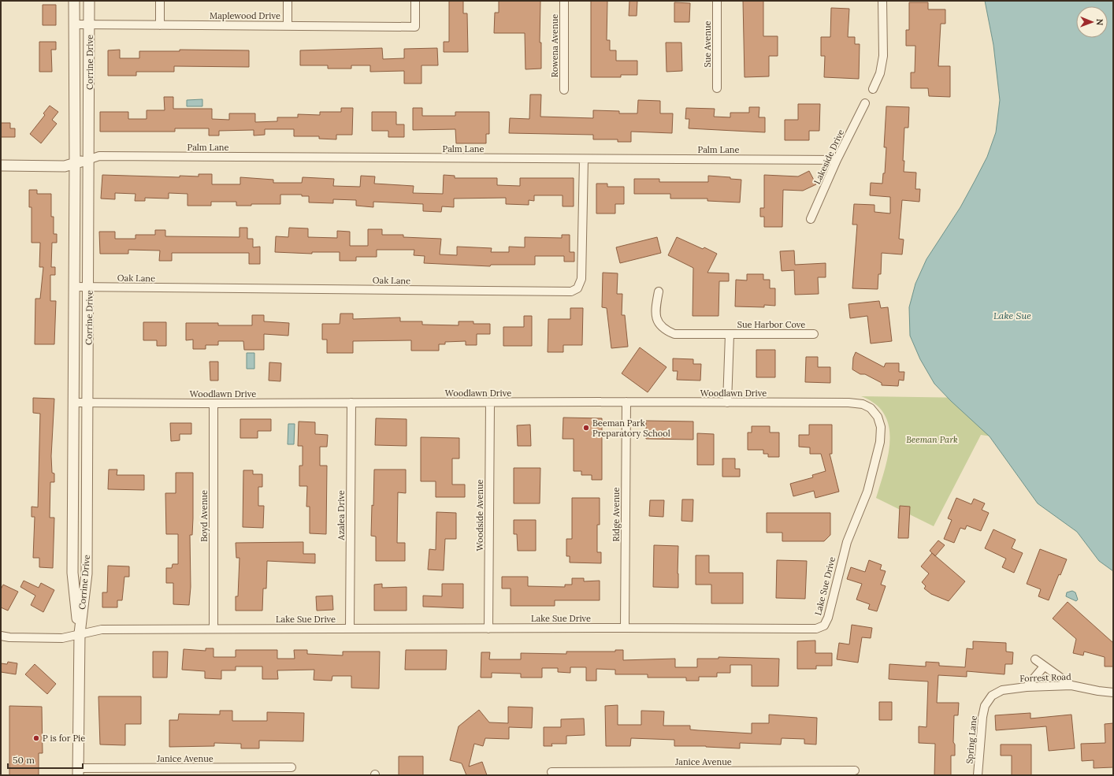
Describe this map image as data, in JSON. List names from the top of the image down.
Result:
{
  "streets": {
    "street": [
      "Maplewood Drive",
      "Sue Avenue",
      "Rowena Avenue",
      "Corrine Drive",
      "Palm Lane",
      "Lakeside Drive",
      "Oak Lane",
      "Sue Harbor Cove",
      "Woodlawn Drive",
      "Ridge Avenue",
      "Azalea Drive",
      "Woodside Avenue",
      "Boyd Avenue",
      "Lake Sue Drive",
      "Forrest Road",
      "Spring Lane",
      "Janice Avenue"
    ]
  },
  "crossings": [
    ["Maplewood Drive", "Corrine Drive"],
    ["Corrine Drive", "Palm Lane"],
    ["Corrine Drive", "Oak Lane"],
    ["Corrine Drive", "Woodlawn Drive"],
    ["Corrine Drive", "Lake Sue Drive"],
    ["Corrine Drive", "Janice Avenue"],
    ["Palm Lane", "Lakeside Drive"],
    ["Palm Lane", "Oak Lane"],
    ["Sue Harbor Cove", "Woodlawn Drive"],
    ["Woodlawn Drive", "Ridge Avenue"],
    ["Woodlawn Drive", "Azalea Drive"],
    ["Woodlawn Drive", "Woodside Avenue"],
    ["Woodlawn Drive", "Boyd Avenue"],
    ["Woodlawn Drive", "Lake Sue Drive"],
    ["Ridge Avenue", "Lake Sue Drive"],
    ["Azalea Drive", "Lake Sue Drive"],
    ["Woodside Avenue", "Lake Sue Drive"],
    ["Boyd Avenue", "Lake Sue Drive"],
    ["Forrest Road", "Spring Lane"]
  ],
  "water": ["Lake Sue"],
  "parks": ["Beeman Park"],
  "places": ["Beeman Park Preparatory School", "P is for Pie"],
  "scale_bar": "50 m",
  "north": "right"
}
